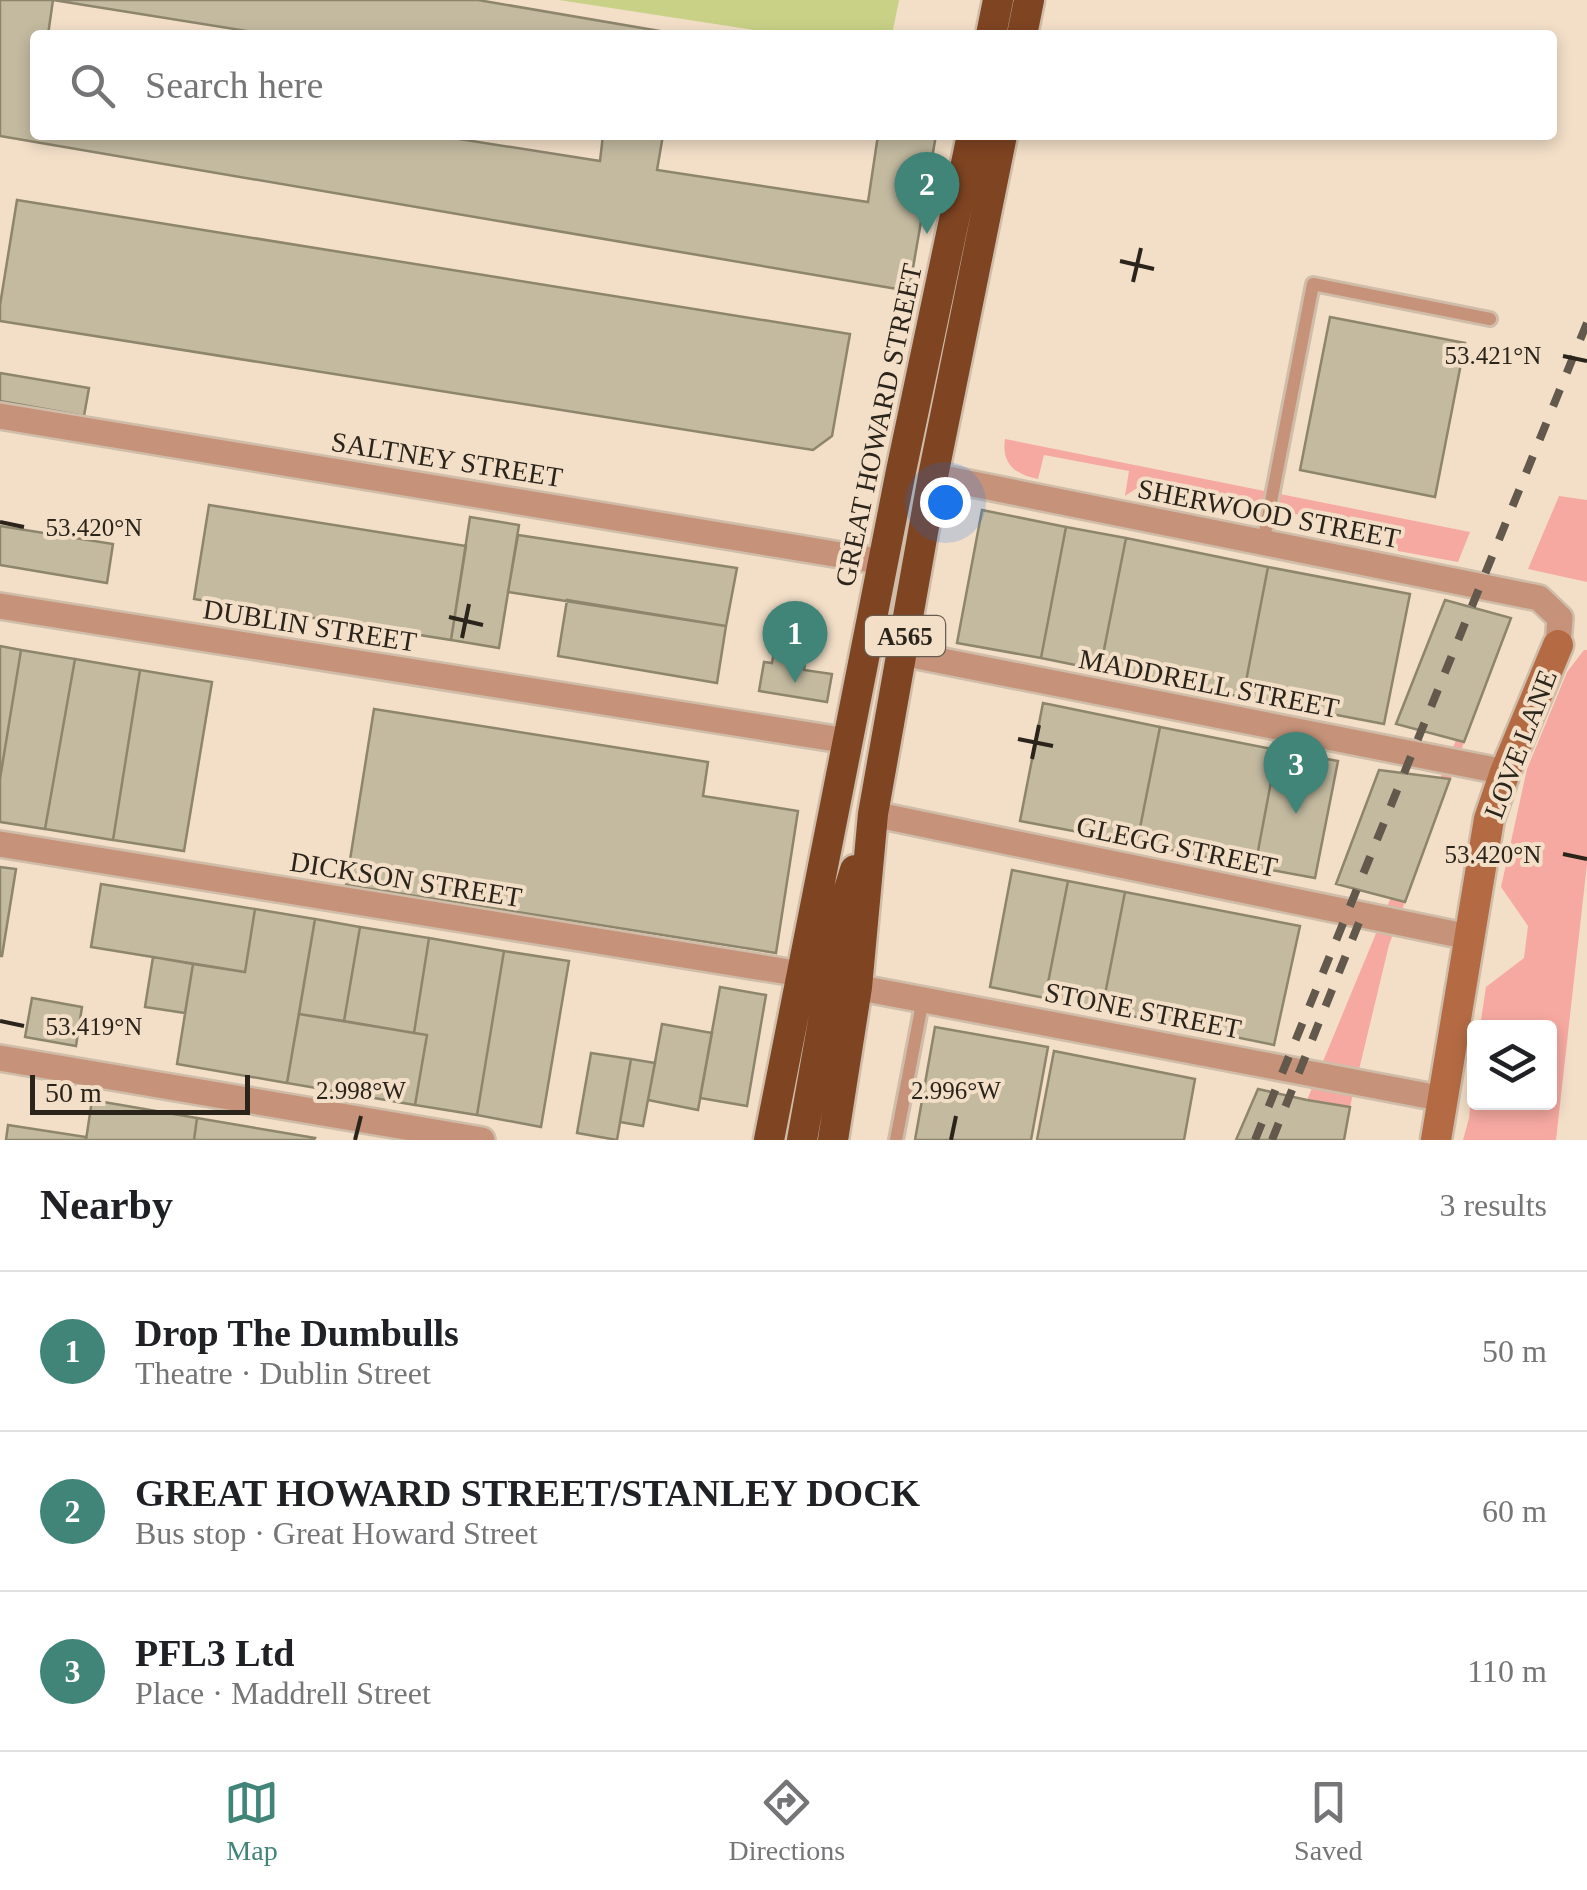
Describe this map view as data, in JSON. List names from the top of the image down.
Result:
{
  "streets": {
    "highway": ["GREAT HOWARD STREET", "A565"],
    "street": [
      "SALTNEY STREET",
      "SHERWOOD STREET",
      "DUBLIN STREET",
      "MADDRELL STREET",
      "LOVE LANE",
      "GLEGG STREET",
      "DICKSON STREET",
      "STONE STREET"
    ]
  },
  "crossings": [
    ["GREAT HOWARD STREET", "SALTNEY STREET"],
    ["GREAT HOWARD STREET", "DUBLIN STREET"],
    ["GREAT HOWARD STREET", "DICKSON STREET"],
    ["GREAT HOWARD STREET", "STONE STREET"],
    ["SHERWOOD STREET", "A565"],
    ["SHERWOOD STREET", "LOVE LANE"],
    ["A565", "MADDRELL STREET"],
    ["A565", "GLEGG STREET"],
    ["MADDRELL STREET", "LOVE LANE"],
    ["LOVE LANE", "GLEGG STREET"],
    ["LOVE LANE", "STONE STREET"],
    ["DICKSON STREET", "STONE STREET"]
  ],
  "scale_bar": "50 m",
  "page": {
    "search": "Search here",
    "pins": ["2", "1", "3"],
    "scale": "50 m",
    "heading": ["Nearby", "3 results"],
    "list": [
      {
        "mark": "1",
        "name": "Drop The Dumbulls",
        "note": "Theatre · Dublin Street",
        "value": "50 m"
      },
      {
        "mark": "2",
        "name": "GREAT HOWARD STREET/STANLEY DOCK",
        "note": "Bus stop · Great Howard Street",
        "value": "60 m"
      },
      {
        "mark": "3",
        "name": "PFL3 Ltd",
        "note": "Place · Maddrell Street",
        "value": "110 m"
      }
    ],
    "nav": ["Map", "Directions", "Saved"]
  },
  "coordinates": [
    "53.421°N",
    "53.420°N",
    "53.419°N",
    "2.998°W",
    "2.996°W"
  ]
}
